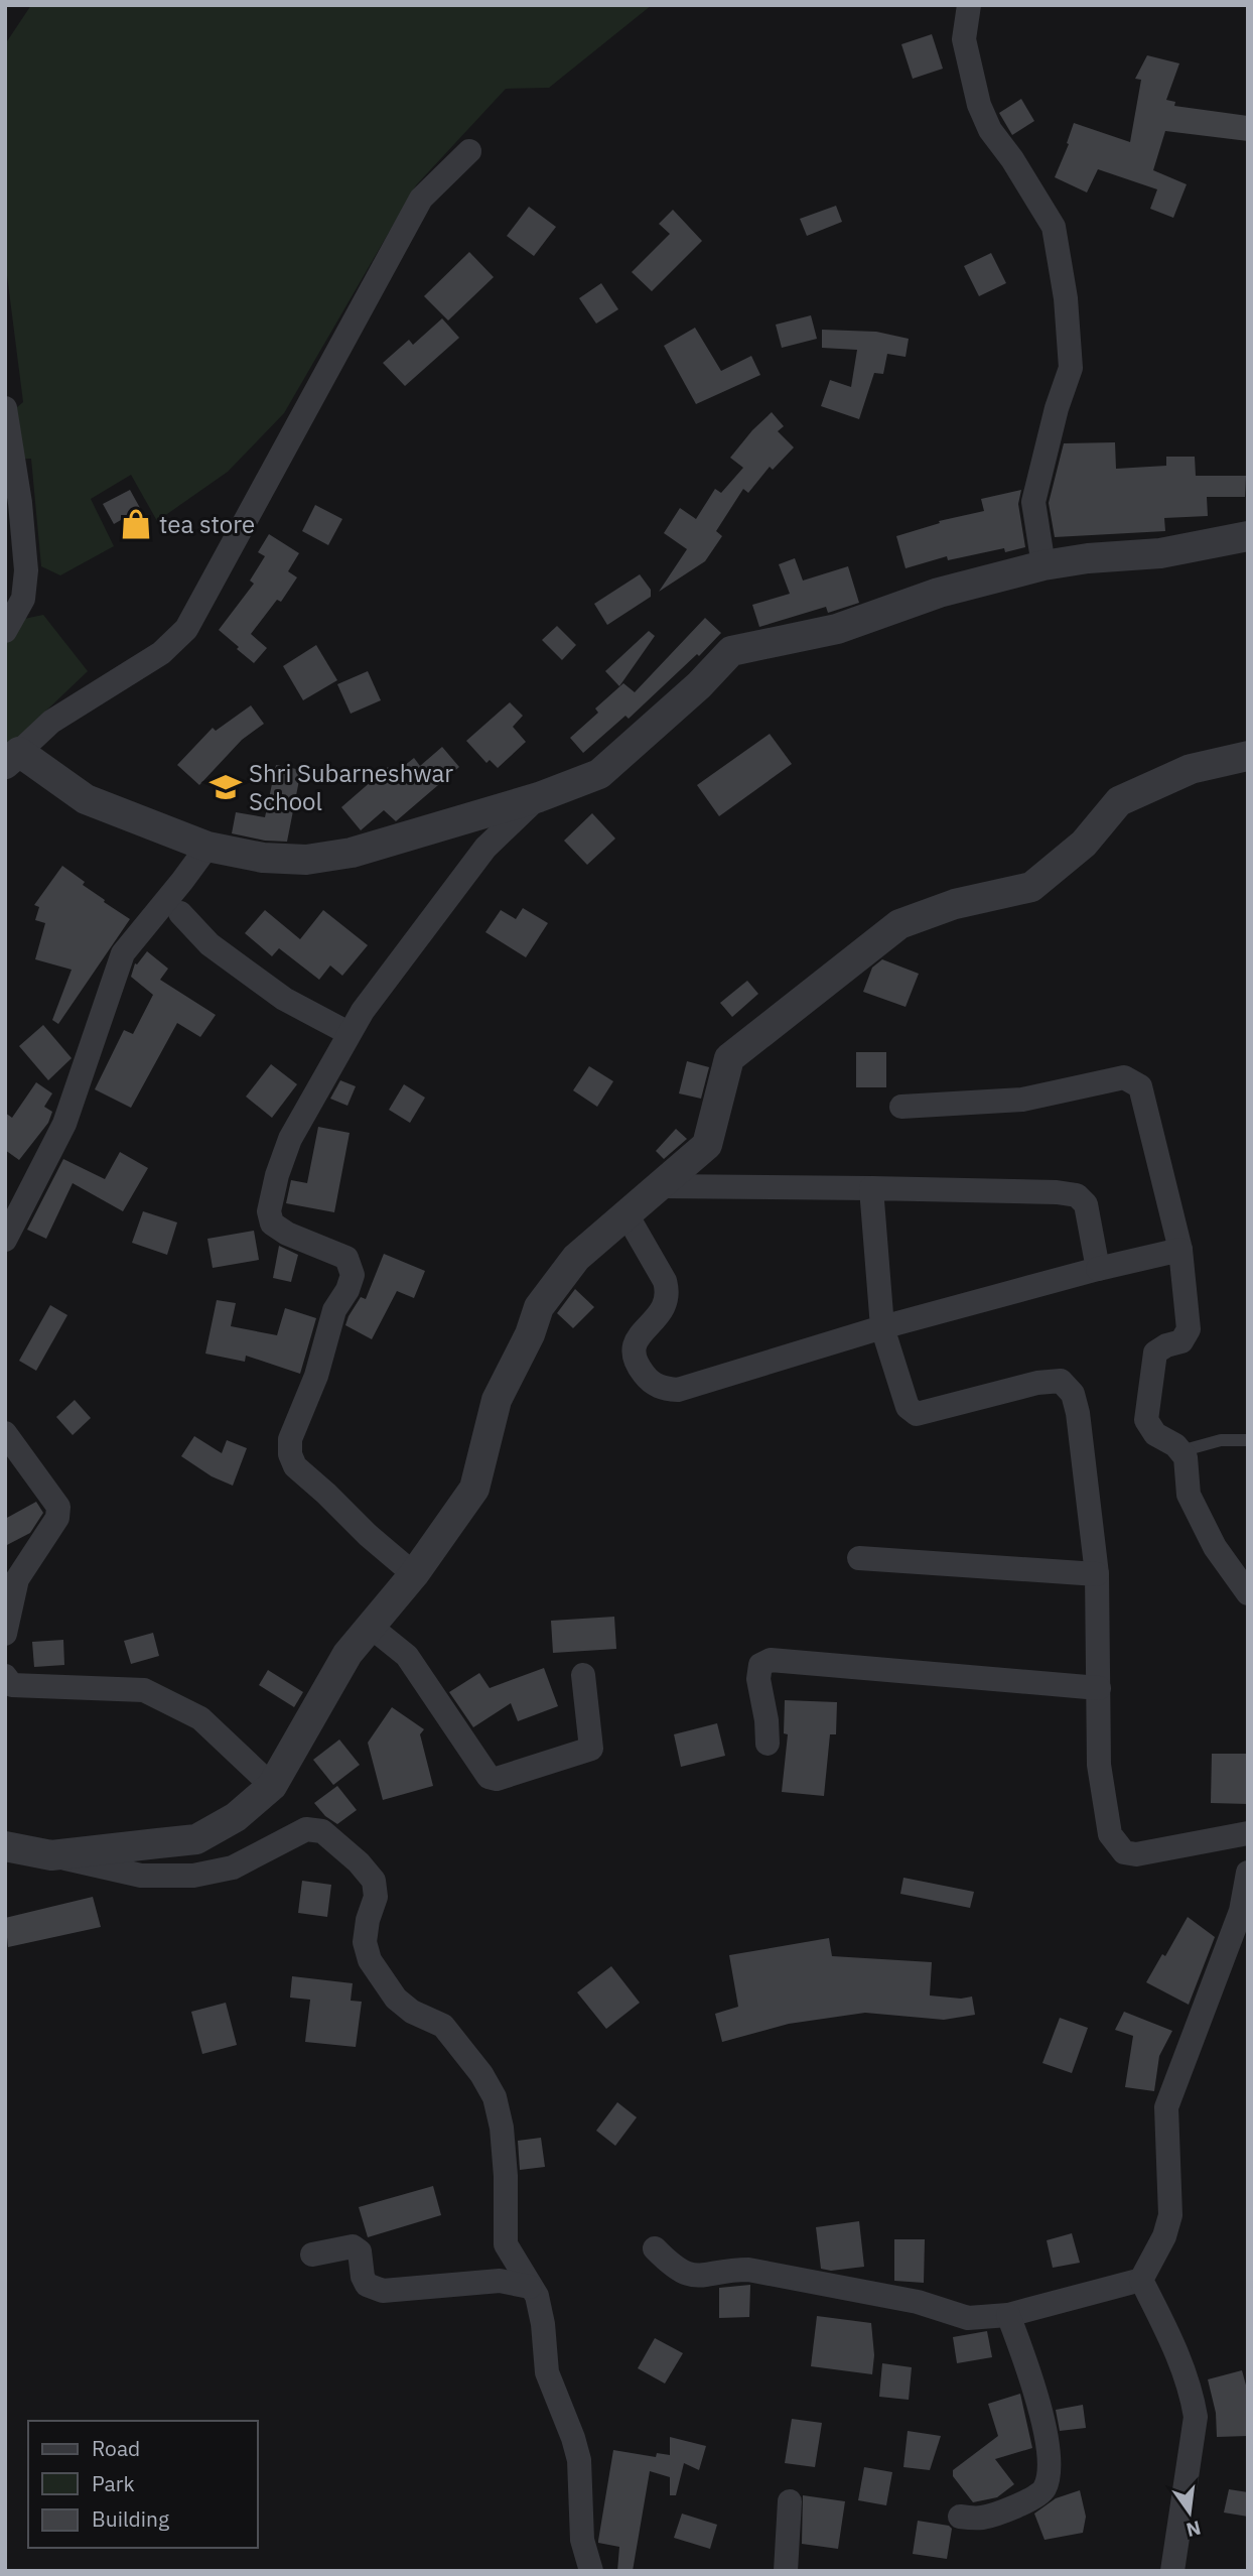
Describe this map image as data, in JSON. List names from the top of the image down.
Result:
{
  "places": {
    "shop": ["tea store"],
    "school or university": ["Shri Subarneshwar School"]
  },
  "legend": ["Road", "Park", "Building"],
  "north": "bottom"
}
